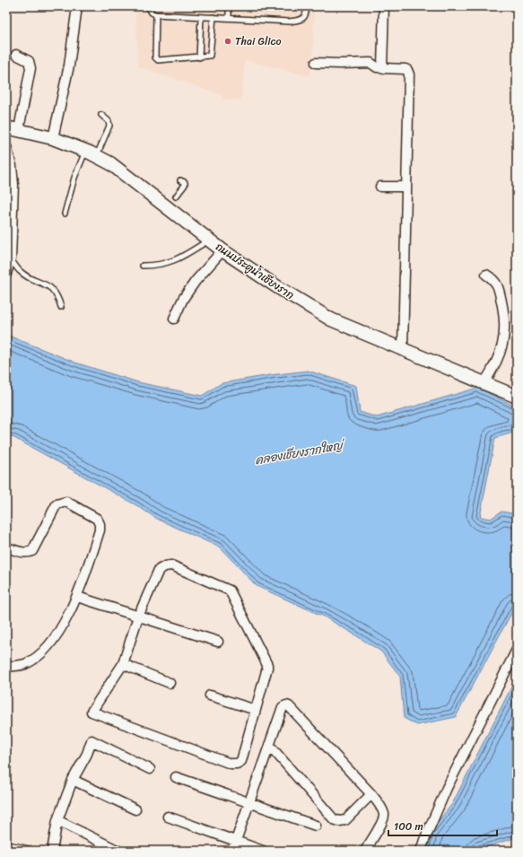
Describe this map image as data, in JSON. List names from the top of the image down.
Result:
{
  "streets": {
    "street": ["ถนนประตูน้ำเชียงราก"]
  },
  "water": ["คลองเชียงรากใหญ่"],
  "places": ["Thai Glico"],
  "scale_bar": "100 m"
}
